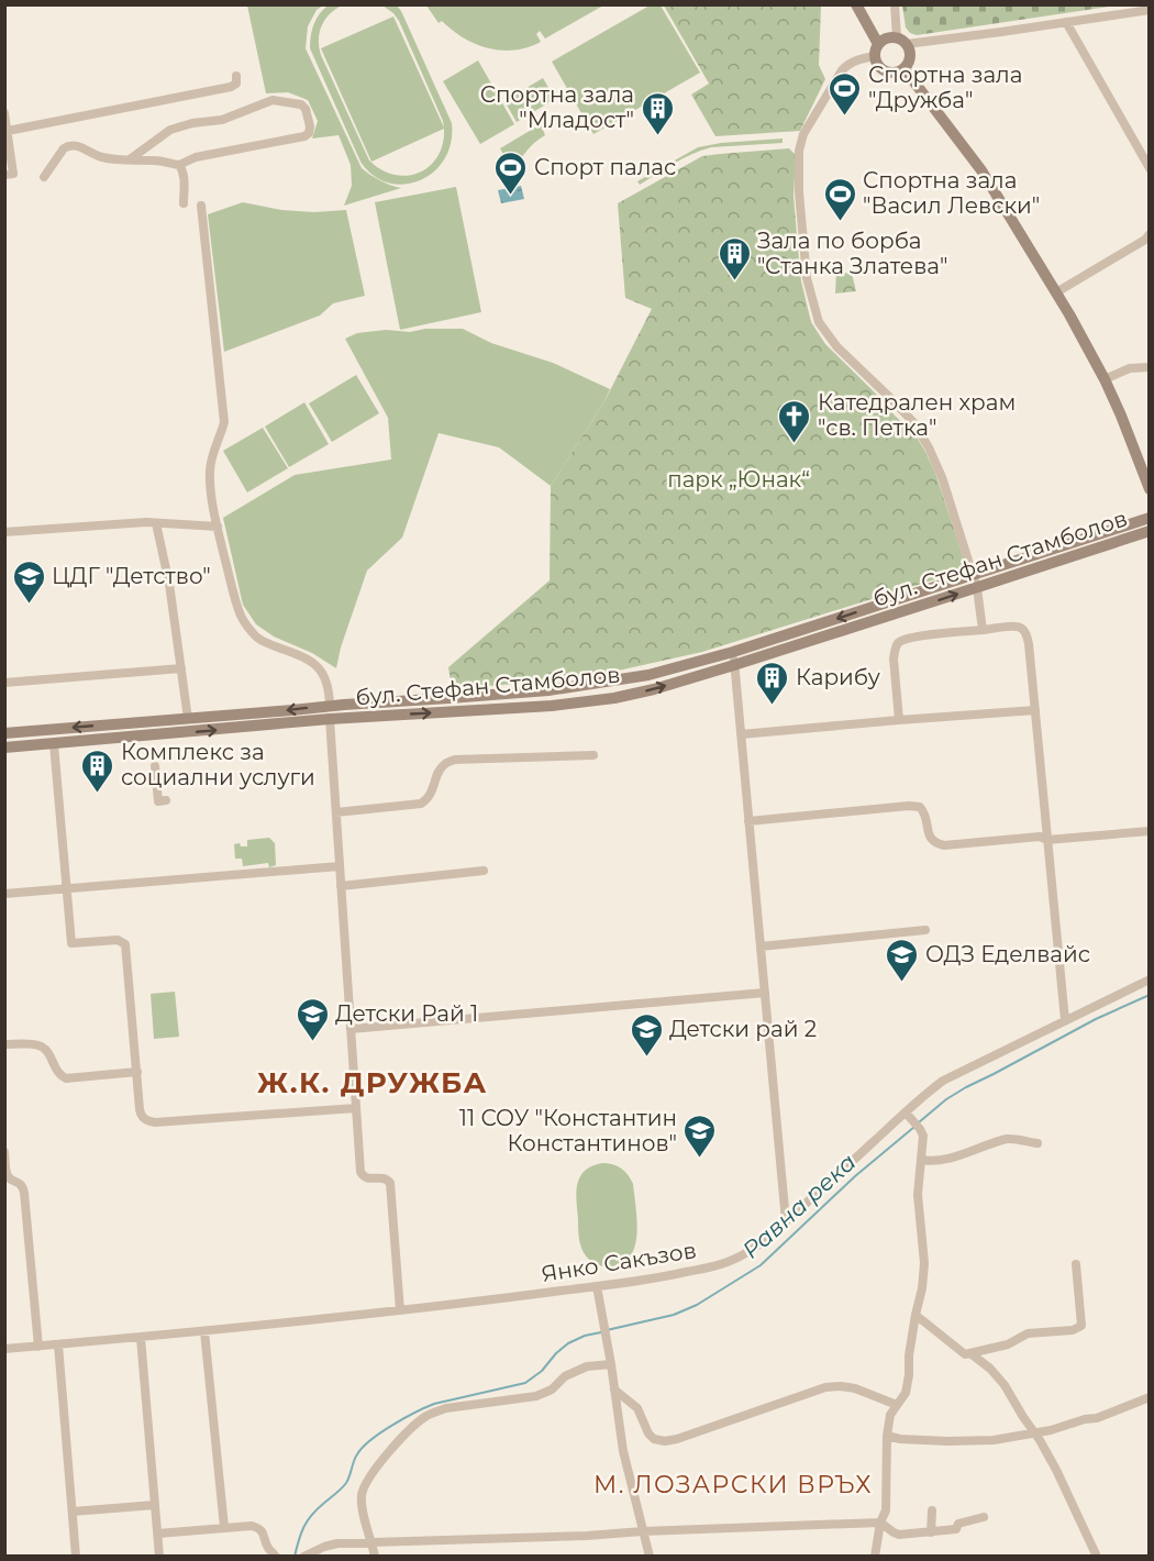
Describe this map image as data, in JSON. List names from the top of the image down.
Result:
{
  "streets": {
    "main road": ["бул. Стефан Стамболов"],
    "street": ["Янко Сакъзов"]
  },
  "districts": ["Ж.К. ДРУЖБА", "М. ЛОЗАРСКИ ВРЪХ"],
  "water": ["Равна река"],
  "parks": ["парк „Юнак“"],
  "places": {
    "sports": ["Спортна зала \"Дружба\"", "Спорт палас", "Спортна зала \"Васил Левски\""],
    "building": [
      "Спортна зала \"Младост\"",
      "Зала по борба \"Станка Златева\"",
      "Карибу",
      "Комплекс за социални услуги"
    ],
    "church": ["Катедрален храм \"св. Петка\""],
    "school or university": [
      "ЦДГ \"Детство\"",
      "ОДЗ Еделвайс",
      "Детски Рай 1",
      "Детски рай 2",
      "11 СОУ \"Константин Константинов\""
    ]
  }
}
